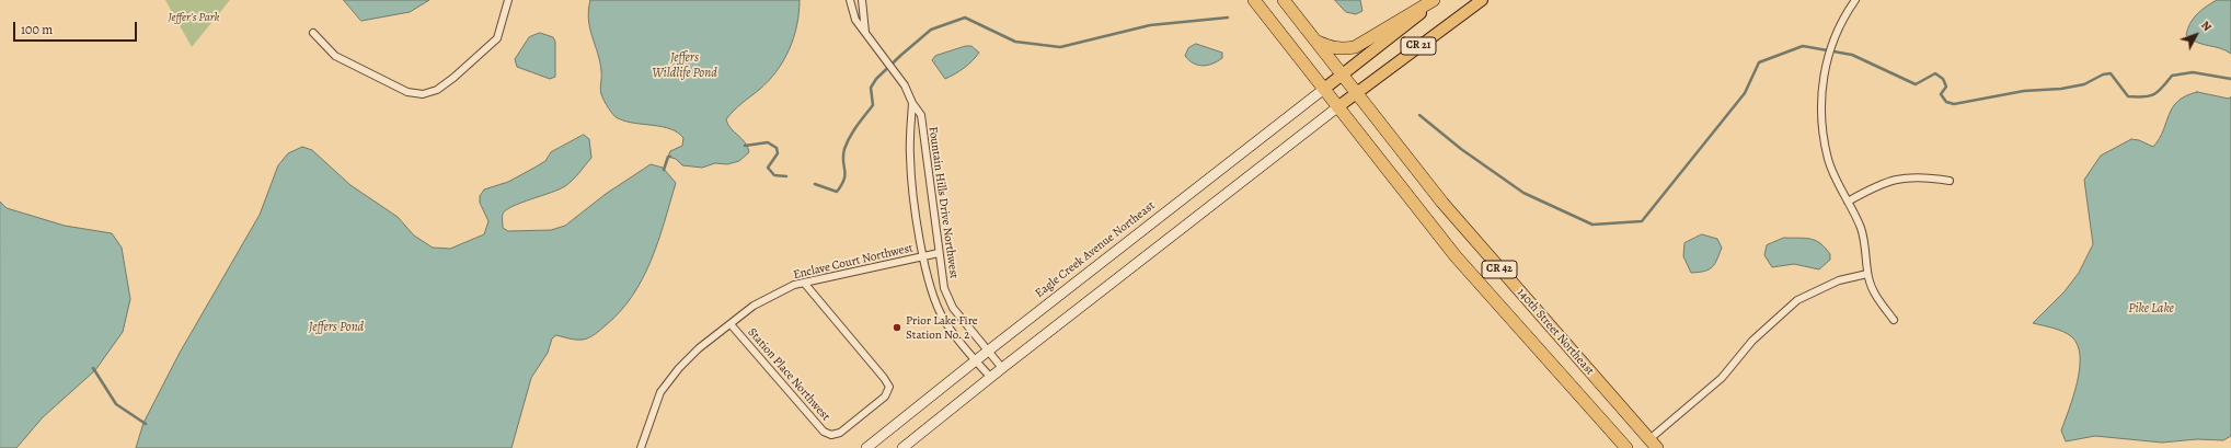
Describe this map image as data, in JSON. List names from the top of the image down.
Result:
{
  "streets": {
    "highway": ["CR 42", "140th Street Northeast"],
    "main road": ["CR 21", "Eagle Creek Avenue Northeast"],
    "street": ["Fountain Hills Drive Northwest", "Enclave Court Northwest", "Station Place Northwest"]
  },
  "crossings": [
    ["CR 21", "Fountain Hills Drive Northwest"],
    ["CR 21", "Eagle Creek Avenue Northeast"],
    ["CR 21", "CR 42"],
    ["CR 21", "140th Street Northeast"],
    ["Fountain Hills Drive Northwest", "Eagle Creek Avenue Northeast"],
    ["Fountain Hills Drive Northwest", "Enclave Court Northwest"],
    ["Eagle Creek Avenue Northeast", "CR 42"],
    ["Enclave Court Northwest", "Station Place Northwest"],
    ["CR 42", "140th Street Northeast"]
  ],
  "water": ["Jeffers Wildlife Pond", "Pike Lake", "Jeffers Pond"],
  "parks": ["Jeffer's Park"],
  "places": ["Prior Lake Fire Station No. 2"],
  "scale_bar": "100 m",
  "north": "top right"
}
